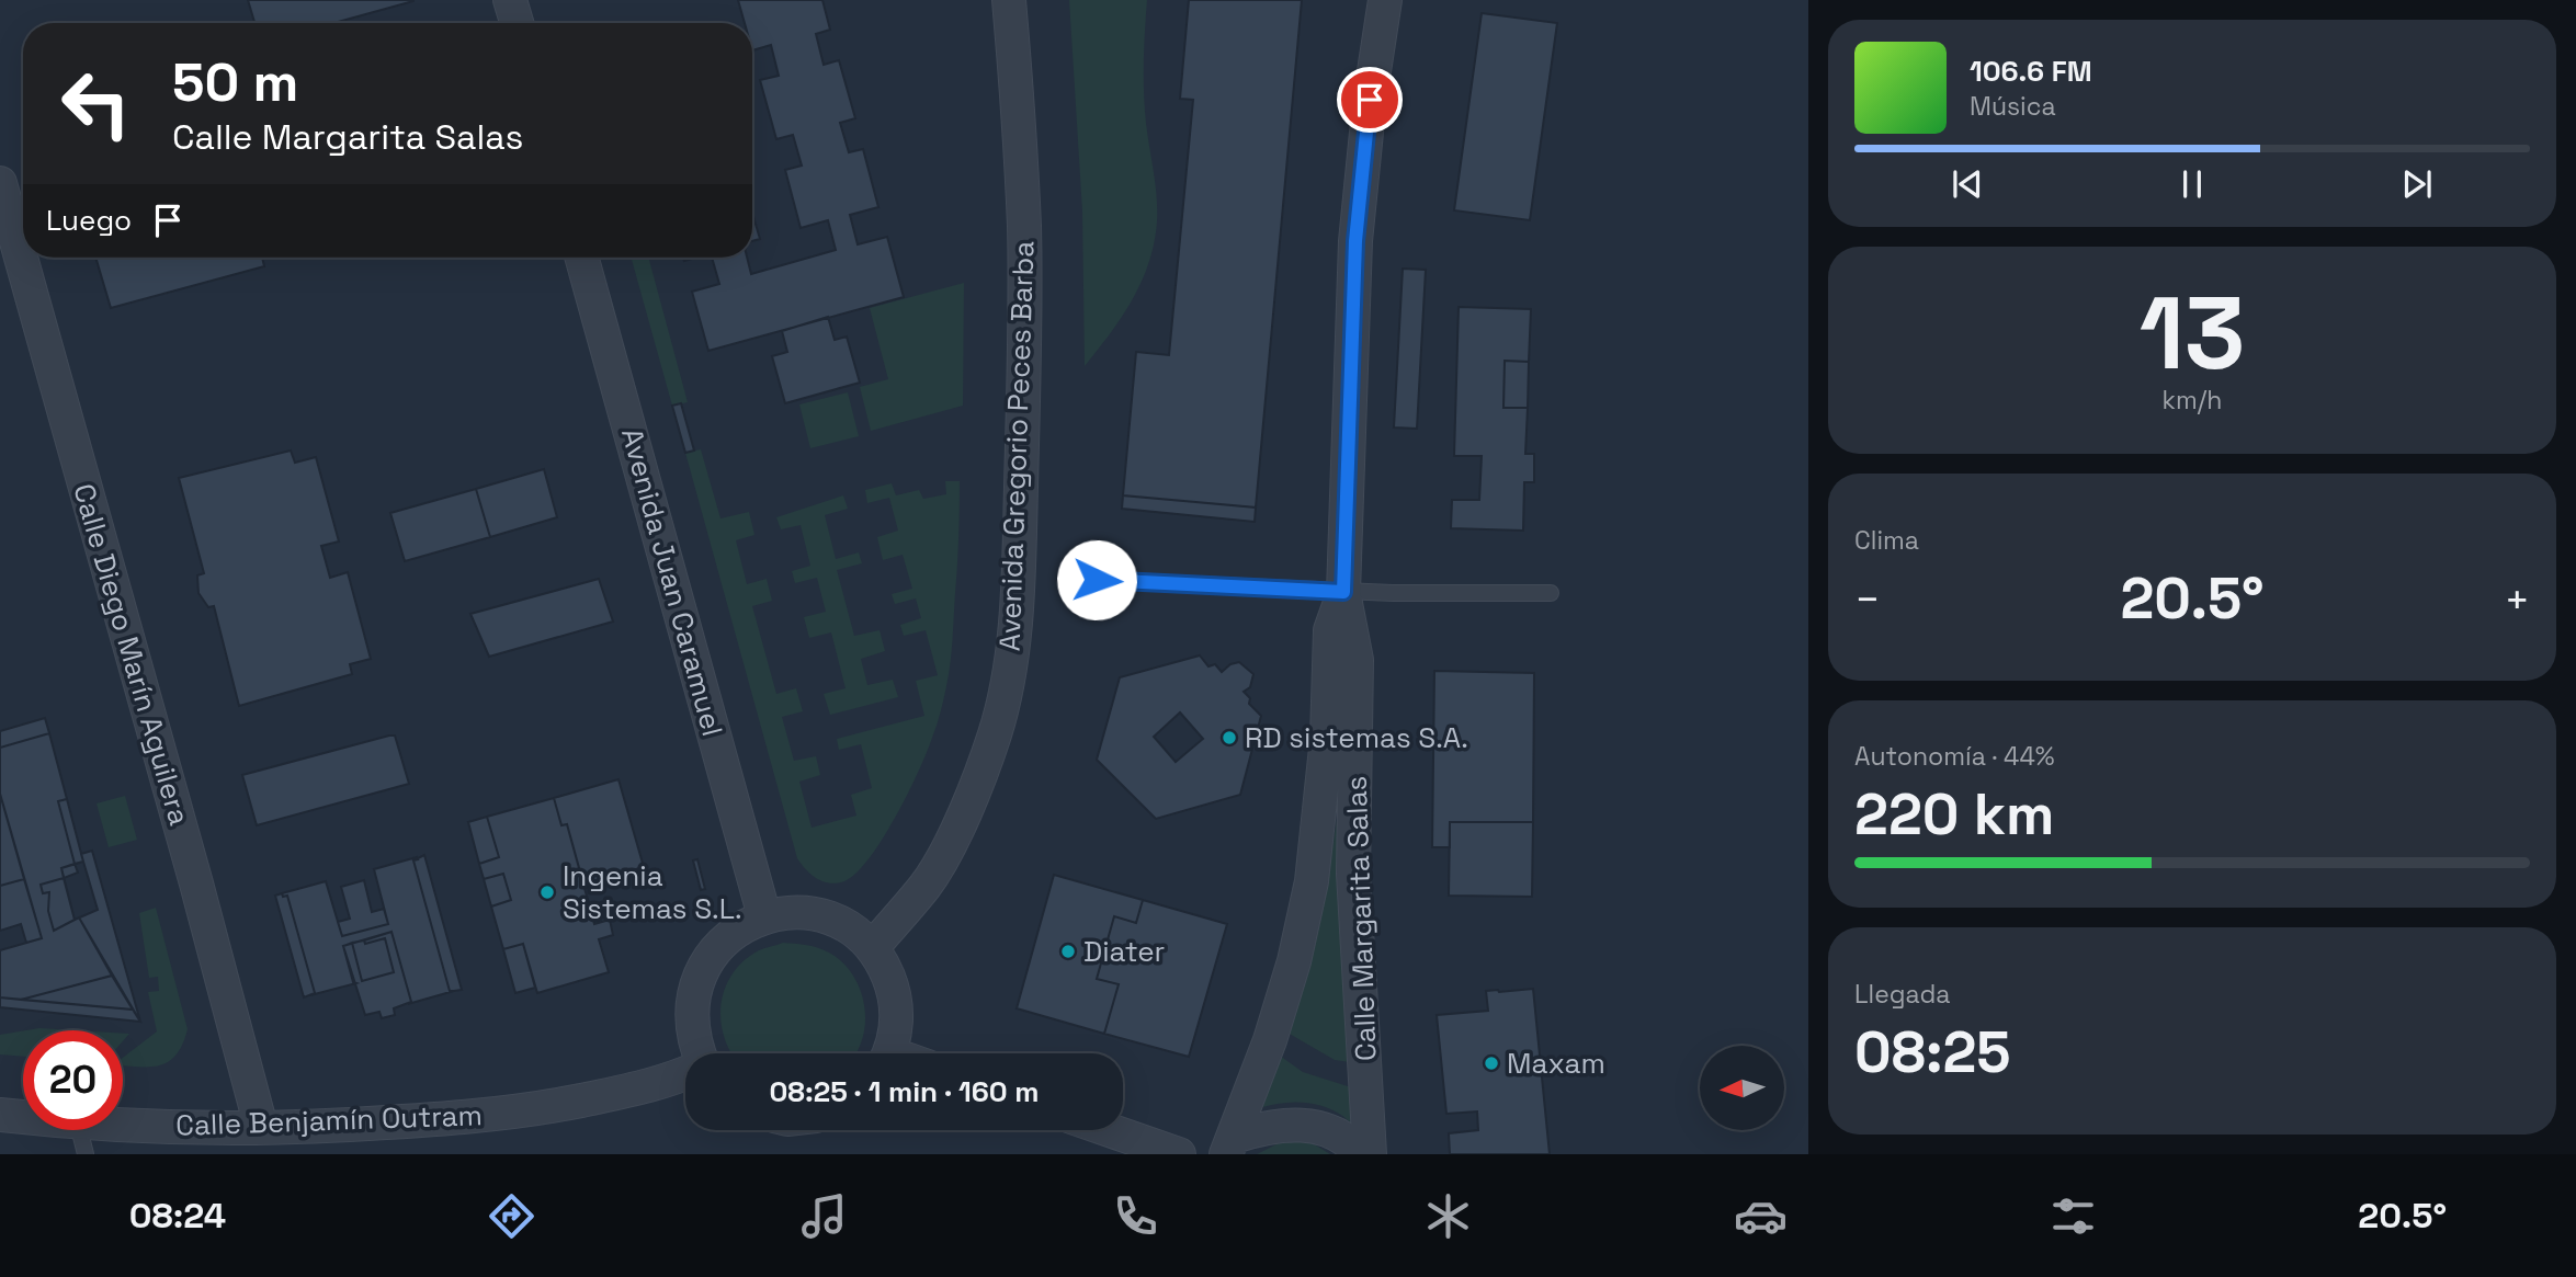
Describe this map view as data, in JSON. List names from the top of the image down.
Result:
{
  "streets": {
    "street": [
      "Avenida Gregorio Peces Barba",
      "Avenida Juan Caramuel",
      "Calle Diego Marín Aguilera",
      "Calle Margarita Salas",
      "Calle Benjamín Outram"
    ]
  },
  "crossings": [
    ["Calle Diego Marín Aguilera", "Calle Benjamín Outram"]
  ],
  "places": [
    "RD sistemas S.A.",
    "Ingenia Sistemas S.L.",
    "Diater",
    "Maxam"
  ],
  "north": "left",
  "page": {
    "turn": ["50 m", "Calle Margarita Salas"],
    "song": ["106.6 FM", "Música"],
    "then": "Luego",
    "tile": [
      ["13", "km/h"],
      "Clima",
      ["Autonomía · 44%", "220 km"],
      ["Llegada", "08:25"]
    ],
    "heat": ["−", "20.5°", "+"],
    "limit": "20",
    "trip": "08:25 · 1 min · 160 m",
    "tabs": ["08:24", "20.5°"]
  }
}
